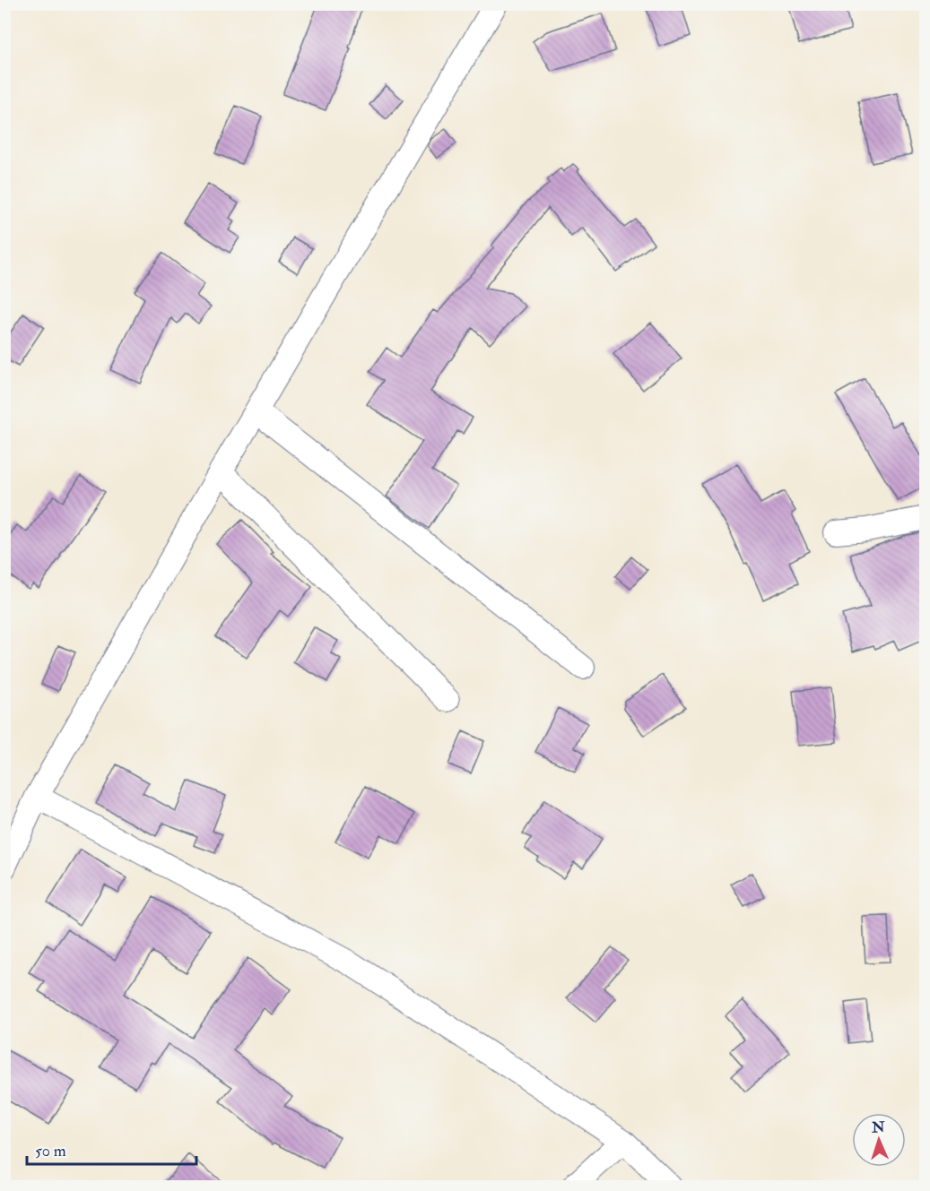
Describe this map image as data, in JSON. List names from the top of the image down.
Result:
{
  "scale_bar": "50 m",
  "north": "top"
}
